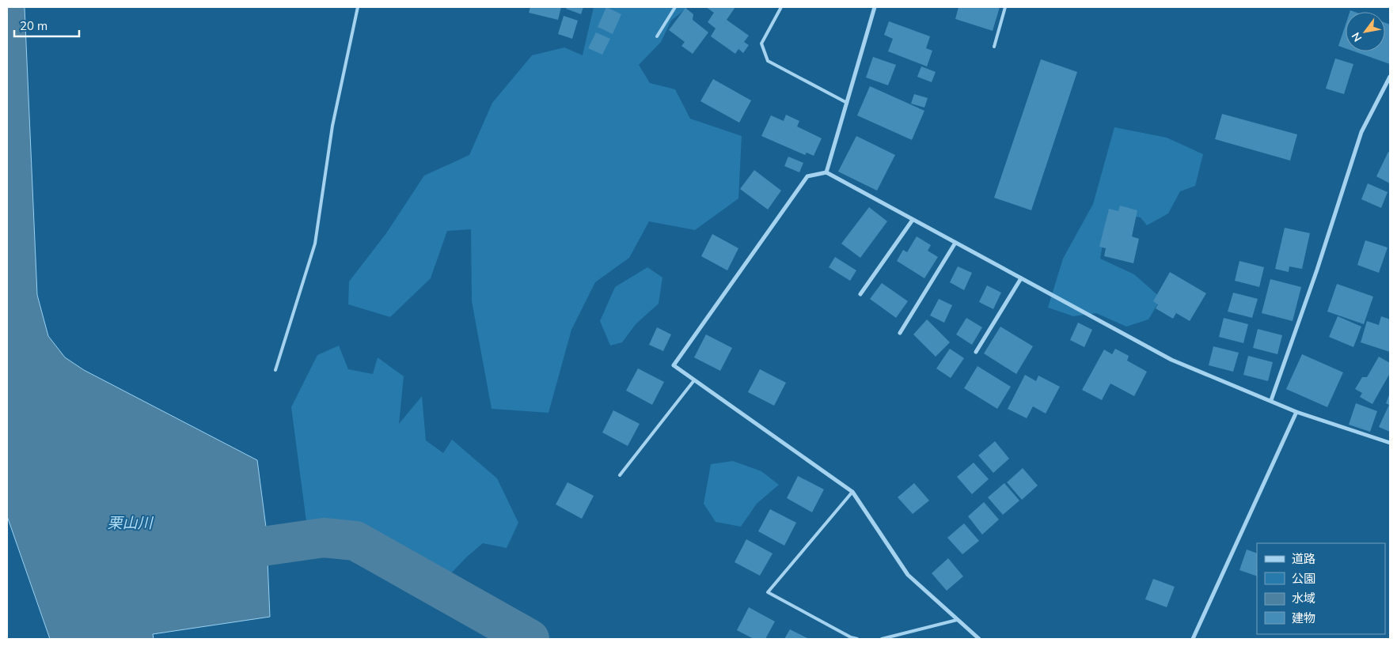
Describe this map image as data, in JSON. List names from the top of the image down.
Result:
{
  "water": ["栗山川"],
  "legend": [
    "道路",
    "公園",
    "水域",
    "建物"
  ],
  "scale_bar": "20 m",
  "north": "bottom left"
}
